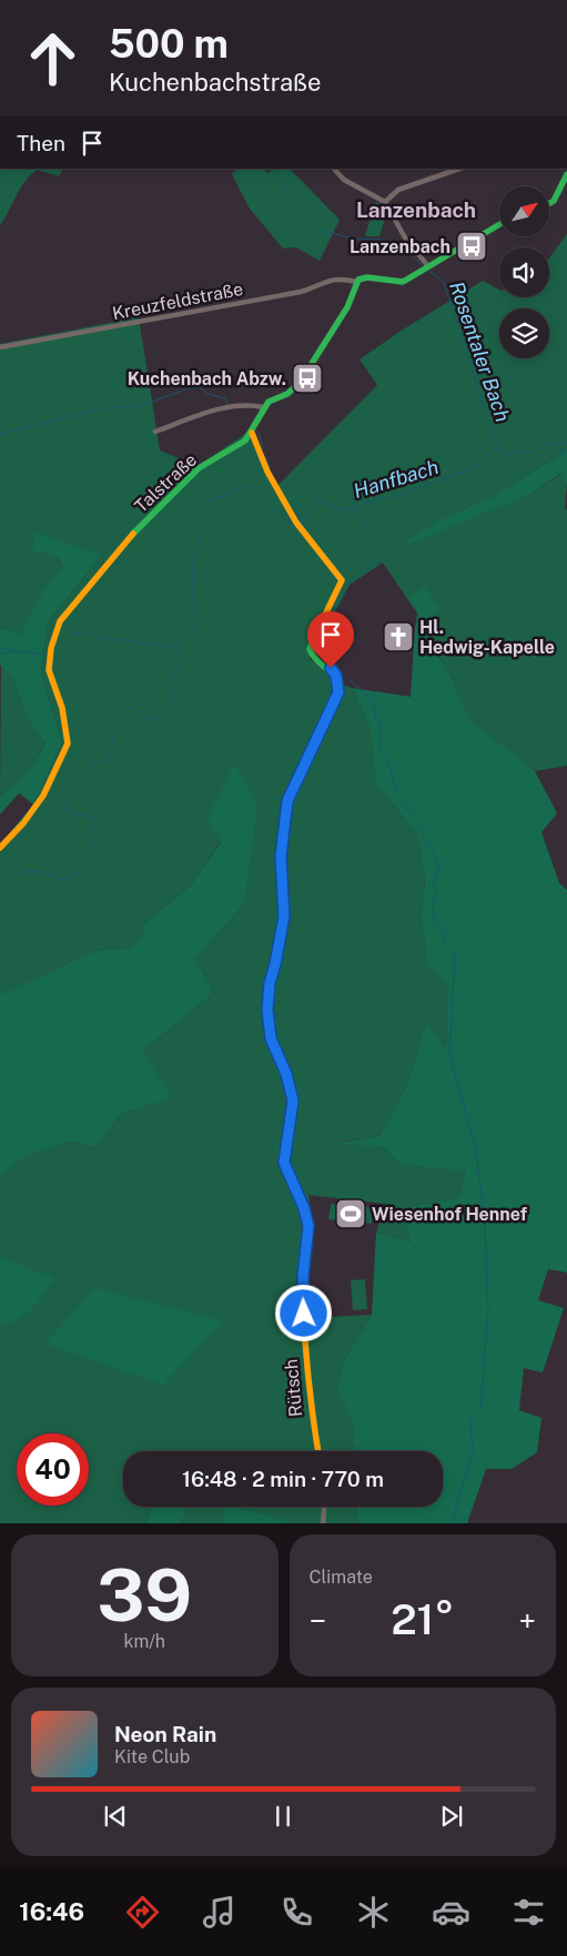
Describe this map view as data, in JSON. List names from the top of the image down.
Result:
{
  "streets": {
    "street": ["Kreuzfeldstraße", "Talstraße", "Rütsch"]
  },
  "crossings": [
    ["Talstraße", "Rütsch"]
  ],
  "districts": ["Lanzenbach"],
  "water": ["Rosentaler Bach", "Hanfbach"],
  "places": {
    "bus stop": ["Lanzenbach", "Kuchenbach Abzw."],
    "church": ["Hl. Hedwig-Kapelle"],
    "sports": ["Wiesenhof Hennef"]
  },
  "north": "top right",
  "page": {
    "turn": ["500 m", "Kuchenbachstraße"],
    "then": "Then",
    "limit": "40",
    "trip": "16:48 · 2 min · 770 m",
    "tile": [
      ["39", "km/h"],
      "Climate"
    ],
    "heat": ["−", "21°", "+"],
    "song": ["Neon Rain", "Kite Club"],
    "tabs": "16:46"
  }
}
